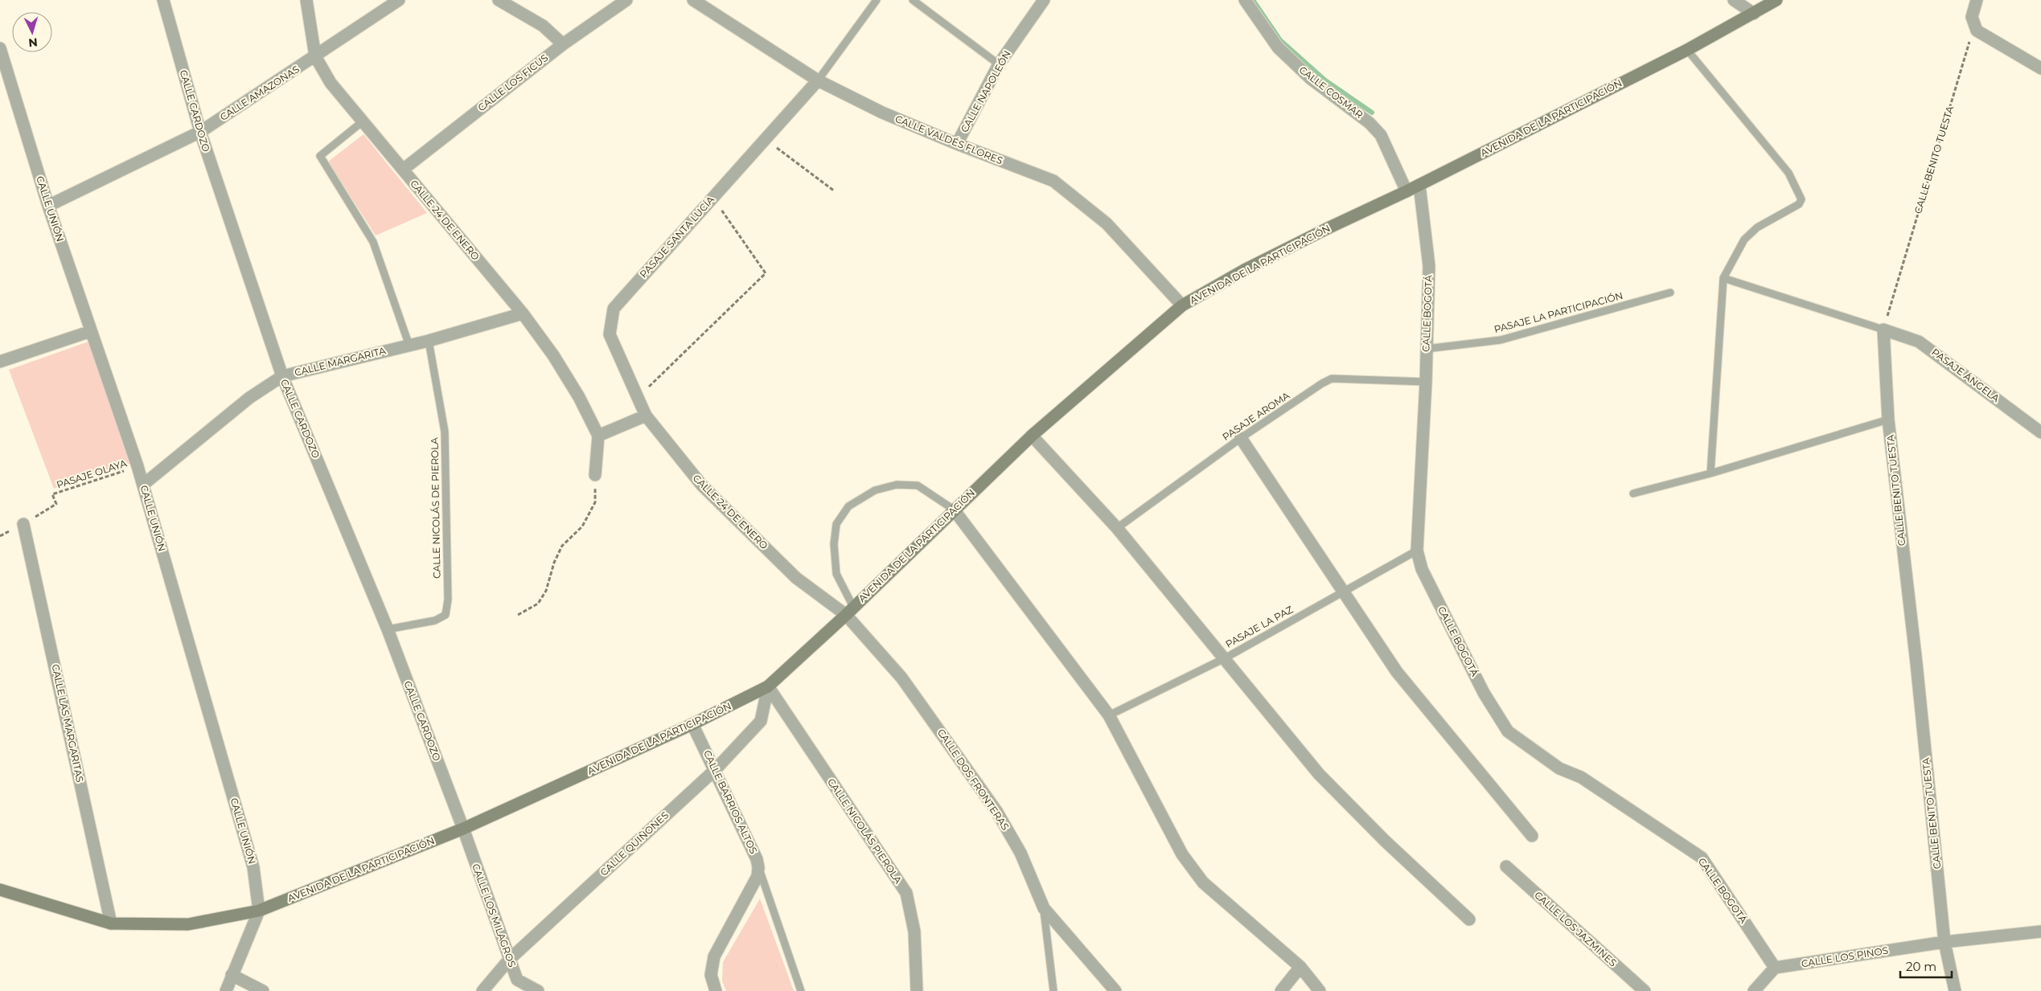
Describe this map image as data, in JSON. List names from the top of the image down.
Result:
{
  "streets": {
    "main road": ["AVENIDA DE LA PARTICIPACIÓN"],
    "street": [
      "CALLE LOS FICUS",
      "CALLE NAPOLEÓN",
      "CALLE COSMAR",
      "CALLE AMAZONAS",
      "CALLE CARDOZO",
      "CALLE VALDÉS FLORES",
      "CALLE BENITO TUESTA",
      "CALLE UNIÓN",
      "CALLE 24 DE ENERO",
      "PASAJE SANTA LUCÍA",
      "CALLE BOGOTÁ",
      "CALLE MARGARITA",
      "PASAJE ÁNGELA",
      "CALLE LAS MARGARITAS",
      "CALLE DOS FRONTERAS",
      "CALLE BARRIOS ALTOS",
      "CALLE NICOLÁS PIEROLA",
      "CALLE QUIÑONES",
      "CALLE LOS MILAGROS",
      "CALLE LOS JAZMINES",
      "CALLE LOS PINOS"
    ],
    "lane": [
      "PASAJE LA PARTICIPACIÓN",
      "PASAJE AROMA",
      "CALLE NICOLÁS DE PIEROLA",
      "PASAJE LA PAZ"
    ],
    "path": ["PASAJE OLAYA"]
  },
  "crossings": [
    ["CALLE LOS FICUS", "CALLE 24 DE ENERO"],
    ["CALLE NAPOLEÓN", "CALLE VALDÉS FLORES"],
    ["CALLE COSMAR", "AVENIDA DE LA PARTICIPACIÓN"],
    ["CALLE AMAZONAS", "CALLE CARDOZO"],
    ["CALLE AMAZONAS", "CALLE UNIÓN"],
    ["CALLE AMAZONAS", "CALLE 24 DE ENERO"],
    ["CALLE CARDOZO", "AVENIDA DE LA PARTICIPACIÓN"],
    ["CALLE CARDOZO", "CALLE MARGARITA"],
    ["CALLE CARDOZO", "CALLE NICOLÁS DE PIEROLA"],
    ["CALLE CARDOZO", "CALLE LOS MILAGROS"],
    ["AVENIDA DE LA PARTICIPACIÓN", "CALLE VALDÉS FLORES"],
    ["AVENIDA DE LA PARTICIPACIÓN", "CALLE UNIÓN"],
    ["AVENIDA DE LA PARTICIPACIÓN", "CALLE 24 DE ENERO"],
    ["AVENIDA DE LA PARTICIPACIÓN", "CALLE BOGOTÁ"],
    ["AVENIDA DE LA PARTICIPACIÓN", "CALLE LAS MARGARITAS"],
    ["AVENIDA DE LA PARTICIPACIÓN", "CALLE DOS FRONTERAS"],
    ["AVENIDA DE LA PARTICIPACIÓN", "CALLE BARRIOS ALTOS"],
    ["AVENIDA DE LA PARTICIPACIÓN", "CALLE NICOLÁS PIEROLA"],
    ["AVENIDA DE LA PARTICIPACIÓN", "CALLE QUIÑONES"],
    ["AVENIDA DE LA PARTICIPACIÓN", "CALLE LOS MILAGROS"],
    ["CALLE VALDÉS FLORES", "PASAJE SANTA LUCÍA"],
    ["CALLE BENITO TUESTA", "PASAJE ÁNGELA"],
    ["CALLE BENITO TUESTA", "CALLE LOS PINOS"],
    ["CALLE UNIÓN", "CALLE MARGARITA"],
    ["CALLE UNIÓN", "PASAJE OLAYA"],
    ["CALLE 24 DE ENERO", "PASAJE SANTA LUCÍA"],
    ["CALLE 24 DE ENERO", "CALLE MARGARITA"],
    ["CALLE 24 DE ENERO", "CALLE DOS FRONTERAS"],
    ["PASAJE LA PARTICIPACIÓN", "CALLE BOGOTÁ"],
    ["CALLE BOGOTÁ", "PASAJE AROMA"],
    ["CALLE BOGOTÁ", "PASAJE LA PAZ"],
    ["CALLE BOGOTÁ", "CALLE LOS PINOS"],
    ["CALLE MARGARITA", "CALLE NICOLÁS DE PIEROLA"],
    ["PASAJE OLAYA", "CALLE LAS MARGARITAS"],
    ["CALLE BARRIOS ALTOS", "CALLE QUIÑONES"],
    ["CALLE NICOLÁS PIEROLA", "CALLE QUIÑONES"],
    ["CALLE QUIÑONES", "CALLE LOS MILAGROS"]
  ],
  "scale_bar": "20 m",
  "north": "bottom"
}
